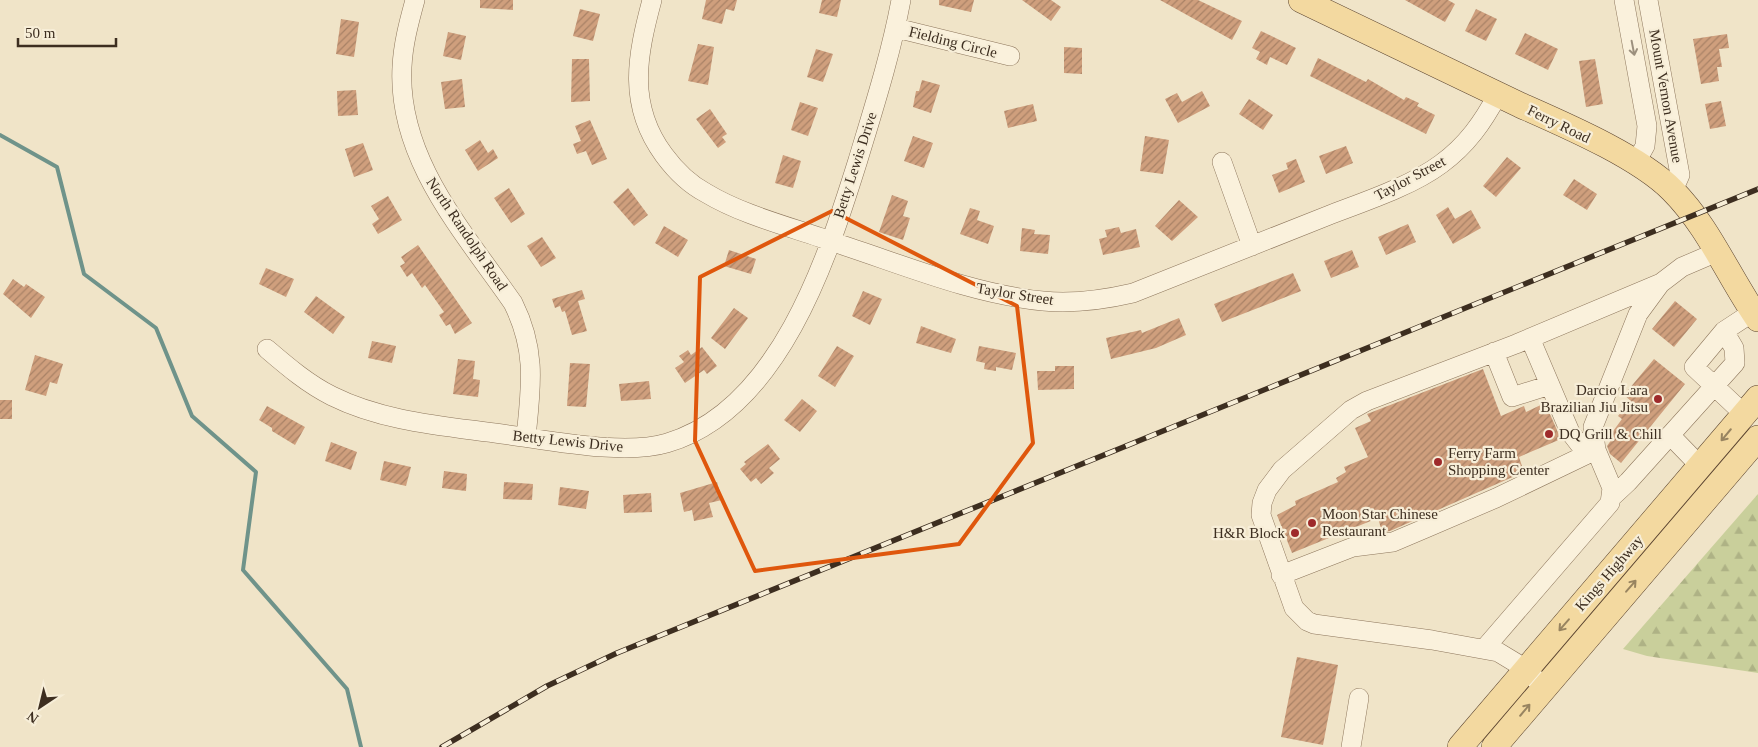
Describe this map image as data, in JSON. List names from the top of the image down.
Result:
{
  "streets": {
    "main road": ["Ferry Road", "Kings Highway"],
    "street": [
      "Fielding Circle",
      "Mount Vernon Avenue",
      "Betty Lewis Drive",
      "Taylor Street",
      "North Randolph Road"
    ]
  },
  "crossings": [
    ["Fielding Circle", "Betty Lewis Drive"],
    ["Mount Vernon Avenue", "Ferry Road"],
    ["Ferry Road", "Taylor Street"],
    ["Betty Lewis Drive", "Taylor Street"],
    ["Betty Lewis Drive", "North Randolph Road"]
  ],
  "places": [
    "Darcio Lara Brazilian Jiu Jitsu",
    "DQ Grill & Chill",
    "Ferry Farm Shopping Center",
    "Moon Star Chinese Restaurant",
    "H&R Block"
  ],
  "scale_bar": "50 m",
  "north": "bottom left"
}
